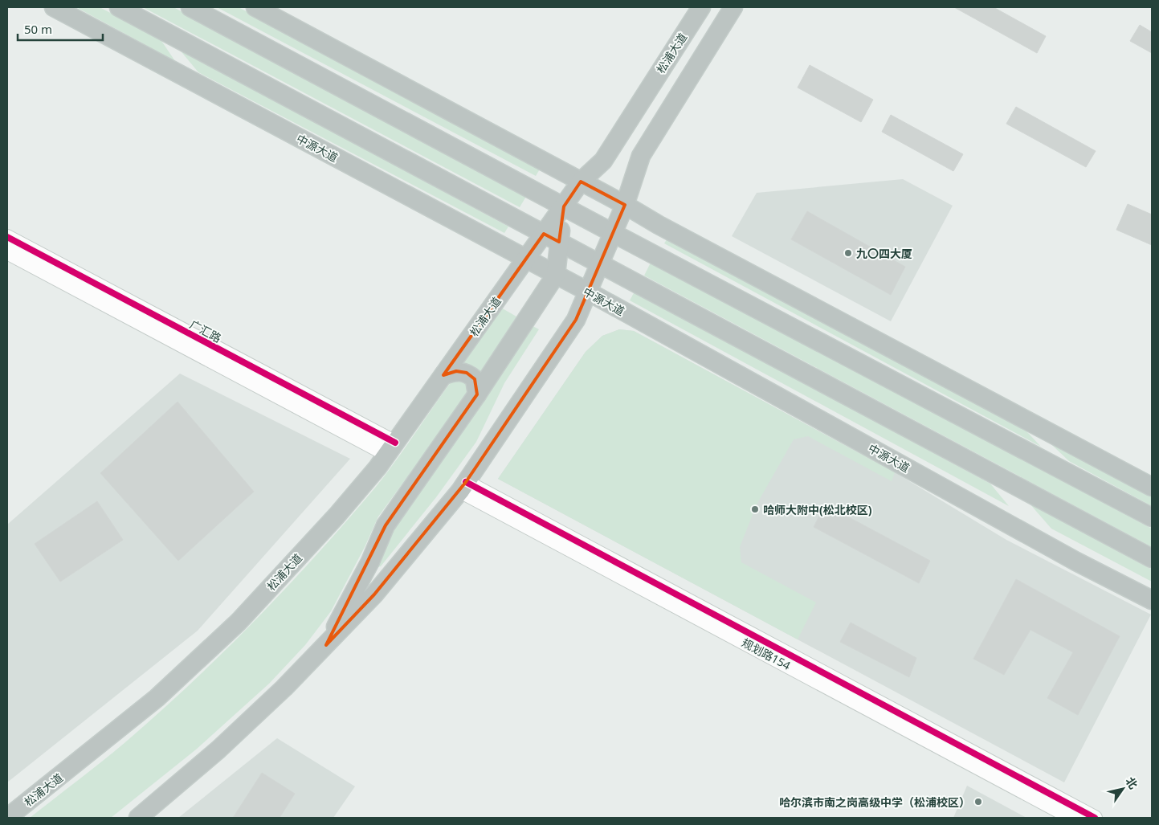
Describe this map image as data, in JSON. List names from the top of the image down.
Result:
{
  "streets": {
    "highway": ["松浦大道", "中源大道"],
    "street": ["广汇路", "规划路154"]
  },
  "crossings": [
    ["松浦大道", "中源大道"],
    ["松浦大道", "广汇路"]
  ],
  "places": ["九〇四大厦", "哈师大附中(松北校区)", "哈尔滨市南之岗高级中学（松浦校区）"],
  "scale_bar": "50 m",
  "north": "top right"
}
